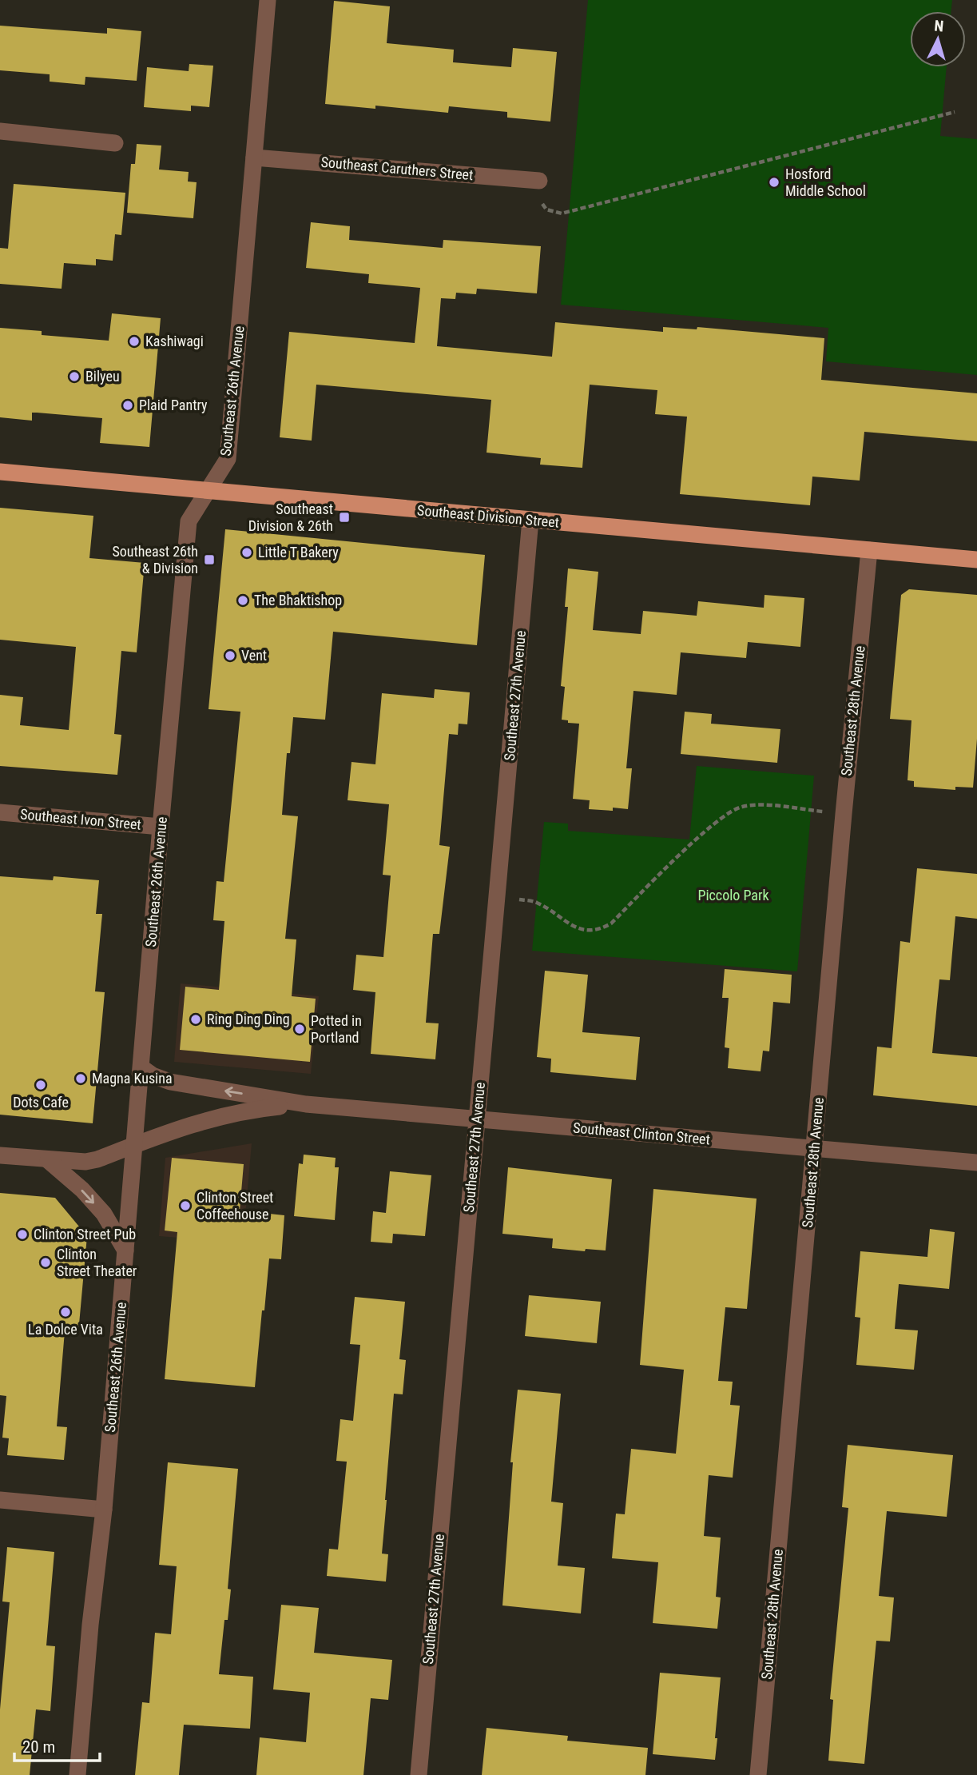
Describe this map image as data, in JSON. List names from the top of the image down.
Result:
{
  "streets": {
    "main road": ["Southeast Division Street"],
    "street": [
      "Southeast Caruthers Street",
      "Southeast 26th Avenue",
      "Southeast 27th Avenue",
      "Southeast 28th Avenue",
      "Southeast Ivon Street",
      "Southeast Clinton Street"
    ]
  },
  "crossings": [
    ["Southeast Caruthers Street", "Southeast 26th Avenue"],
    ["Southeast 26th Avenue", "Southeast Division Street"],
    ["Southeast 26th Avenue", "Southeast Ivon Street"],
    ["Southeast 26th Avenue", "Southeast Clinton Street"],
    ["Southeast Division Street", "Southeast 27th Avenue"],
    ["Southeast Division Street", "Southeast 28th Avenue"],
    ["Southeast 27th Avenue", "Southeast Clinton Street"],
    ["Southeast 28th Avenue", "Southeast Clinton Street"]
  ],
  "parks": ["Piccolo Park"],
  "places": {
    "other": [
      "Hosford Middle School",
      "Kashiwagi",
      "Bilyeu",
      "Plaid Pantry",
      "Little T Bakery",
      "The Bhaktishop",
      "Vent",
      "Ring Ding Ding",
      "Potted in Portland",
      "Magna Kusina",
      "Dots Cafe",
      "Clinton Street Coffeehouse",
      "Clinton Street Pub",
      "Clinton Street Theater",
      "La Dolce Vita"
    ],
    "transit": ["Southeast Division & 26th", "Southeast 26th & Division"]
  },
  "scale_bar": "20 m",
  "north": "top"
}
